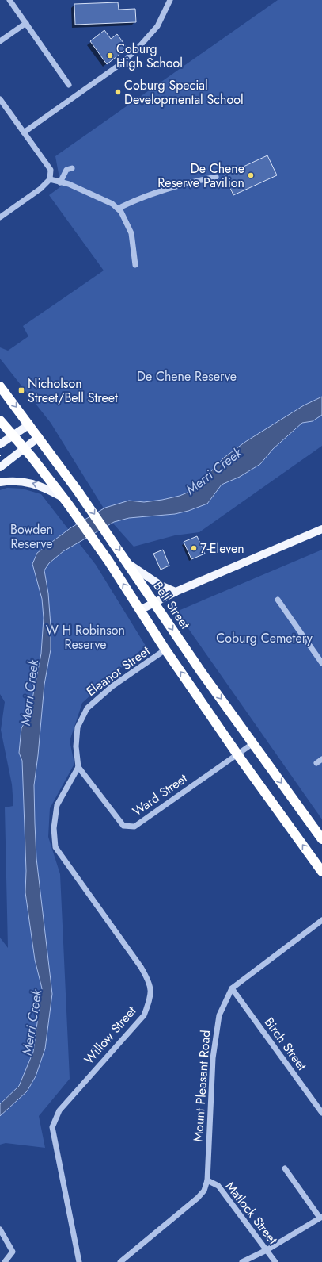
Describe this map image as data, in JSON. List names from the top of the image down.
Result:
{
  "streets": {
    "highway": ["Bell Street"],
    "street": [
      "Eleanor Street",
      "Ward Street",
      "Willow Street",
      "Birch Street",
      "Mount Pleasant Road",
      "Matlock Street"
    ]
  },
  "crossings": [
    ["Bell Street", "Ward Street"],
    ["Eleanor Street", "Ward Street"],
    ["Eleanor Street", "Willow Street"],
    ["Ward Street", "Willow Street"],
    ["Birch Street", "Mount Pleasant Road"],
    ["Mount Pleasant Road", "Matlock Street"]
  ],
  "water": ["Merri Creek"],
  "parks": [
    "De Chene Reserve",
    "Bowden Reserve",
    "W H Robinson Reserve",
    "Coburg Cemetery"
  ],
  "places": {
    "other": [
      "Coburg High School",
      "Coburg Special Developmental School",
      "De Chene Reserve Pavilion",
      "7-Eleven"
    ],
    "transit": ["Nicholson Street/Bell Street"]
  }
}
